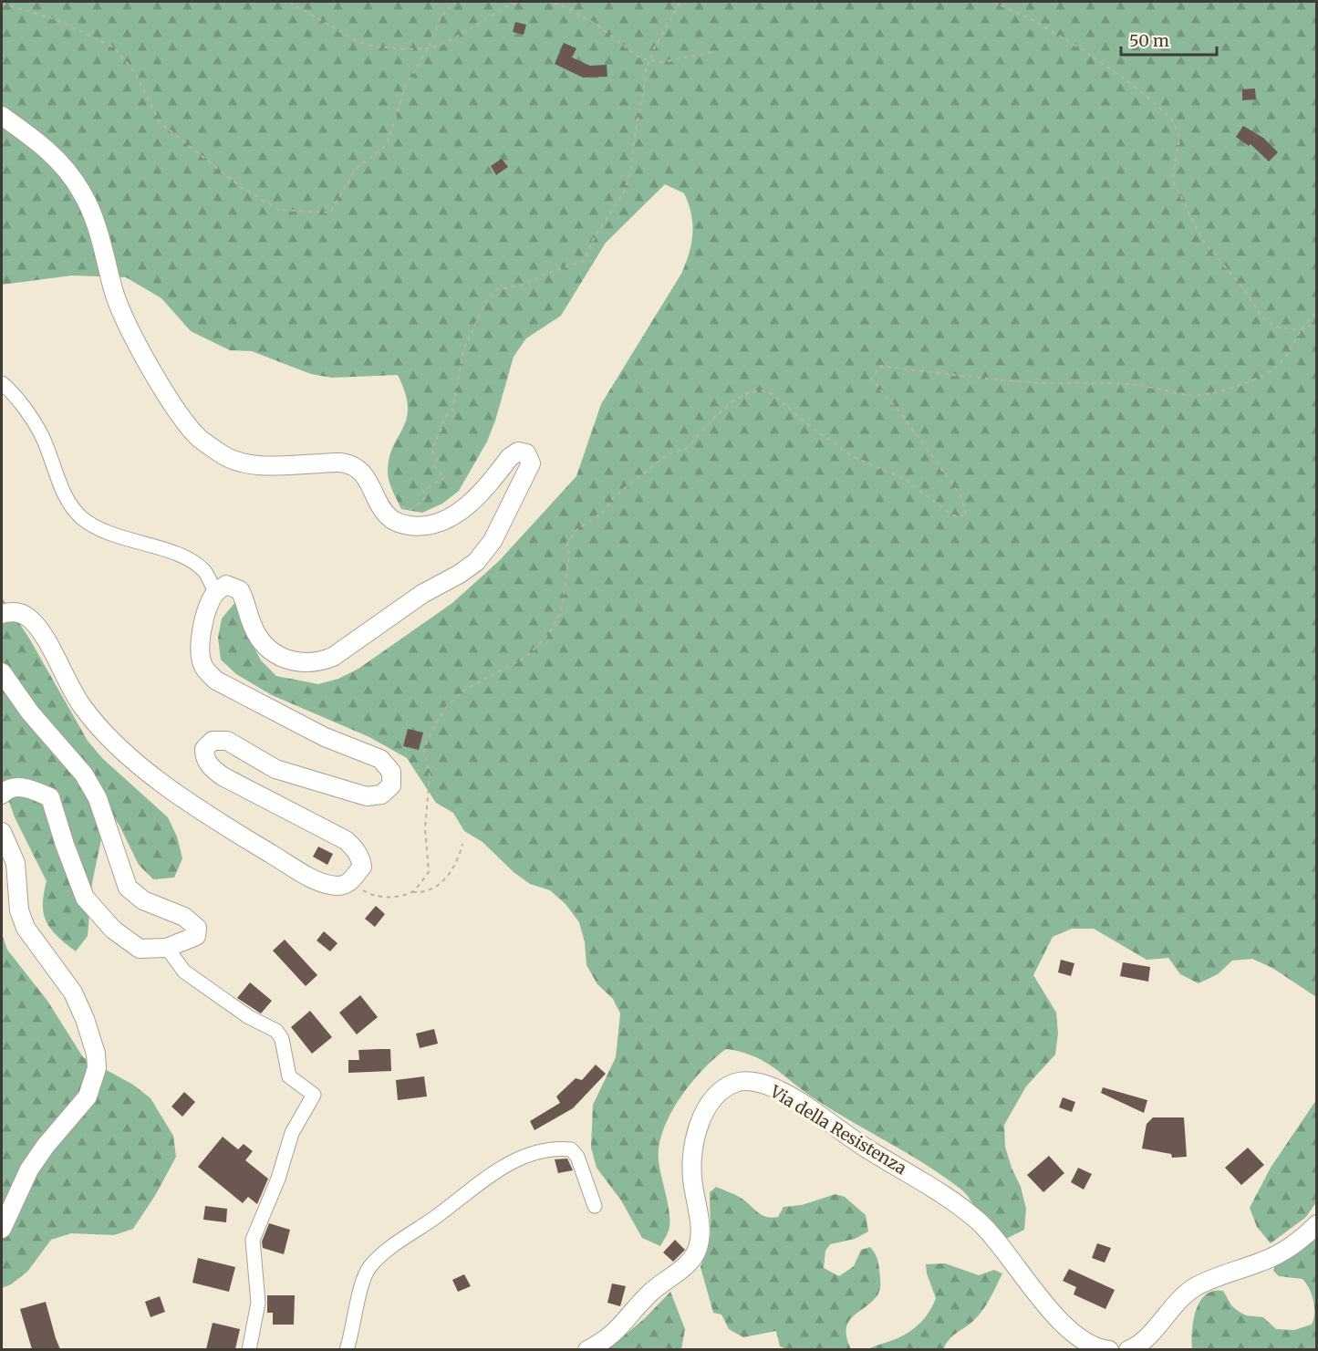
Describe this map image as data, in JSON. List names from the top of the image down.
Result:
{
  "streets": {
    "street": ["Via della Resistenza"]
  },
  "scale_bar": "50 m"
}
